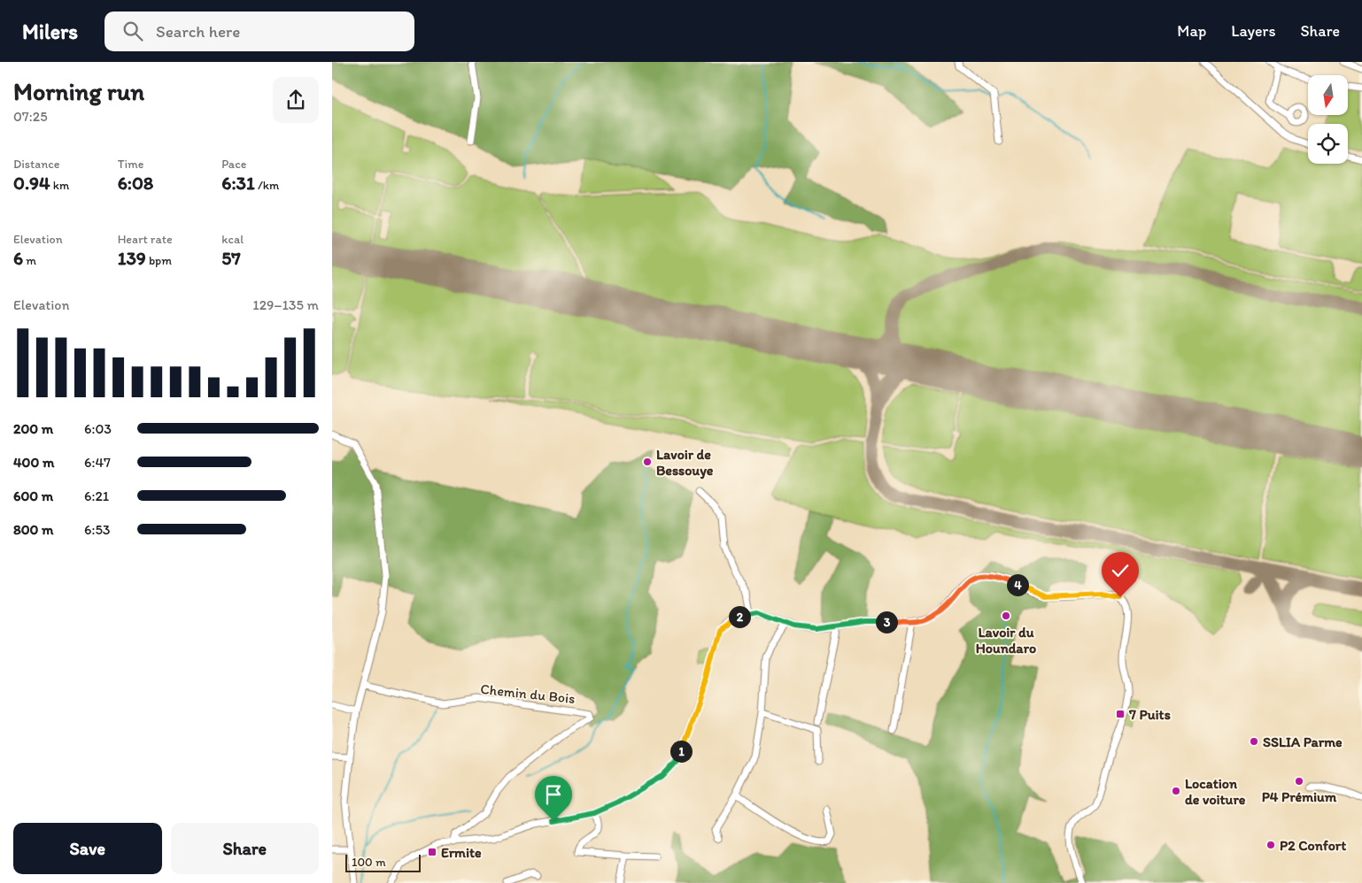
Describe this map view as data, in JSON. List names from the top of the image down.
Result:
{
  "streets": {
    "street": ["Chemin du Bois"]
  },
  "places": {
    "other": [
      "Lavoir de Bessouye",
      "Lavoir du Houndaro",
      "SSLIA Parme",
      "P4 Prémium",
      "Location de voiture",
      "P2 Confort"
    ],
    "transit": ["7 Puits", "Ermite"]
  },
  "scale_bar": "100 m",
  "north": "bottom",
  "page": {
    "header": "Milers",
    "search": "Search here",
    "nav": ["Map", "Layers", "Share"],
    "heading": ["Morning run", "07:25"],
    "stats": [
      ["Distance", "0.94 km"],
      ["Time", "6:08"],
      ["Pace", "6:31 /km"],
      ["Elevation", "6 m"],
      ["Heart rate", "139 bpm"],
      ["kcal", "57"]
    ],
    "chart": ["Elevation", "129–135 m"],
    "list": [
      {
        "name": "200 m",
        "note": "6:03"
      },
      {
        "name": "400 m",
        "note": "6:47"
      },
      {
        "name": "600 m",
        "note": "6:21"
      },
      {
        "name": "800 m",
        "note": "6:53"
      }
    ],
    "pins": [
      "4",
      "2",
      "3",
      "1"
    ],
    "buttons": ["Save", "Share"],
    "scale": "100 m"
  }
}
